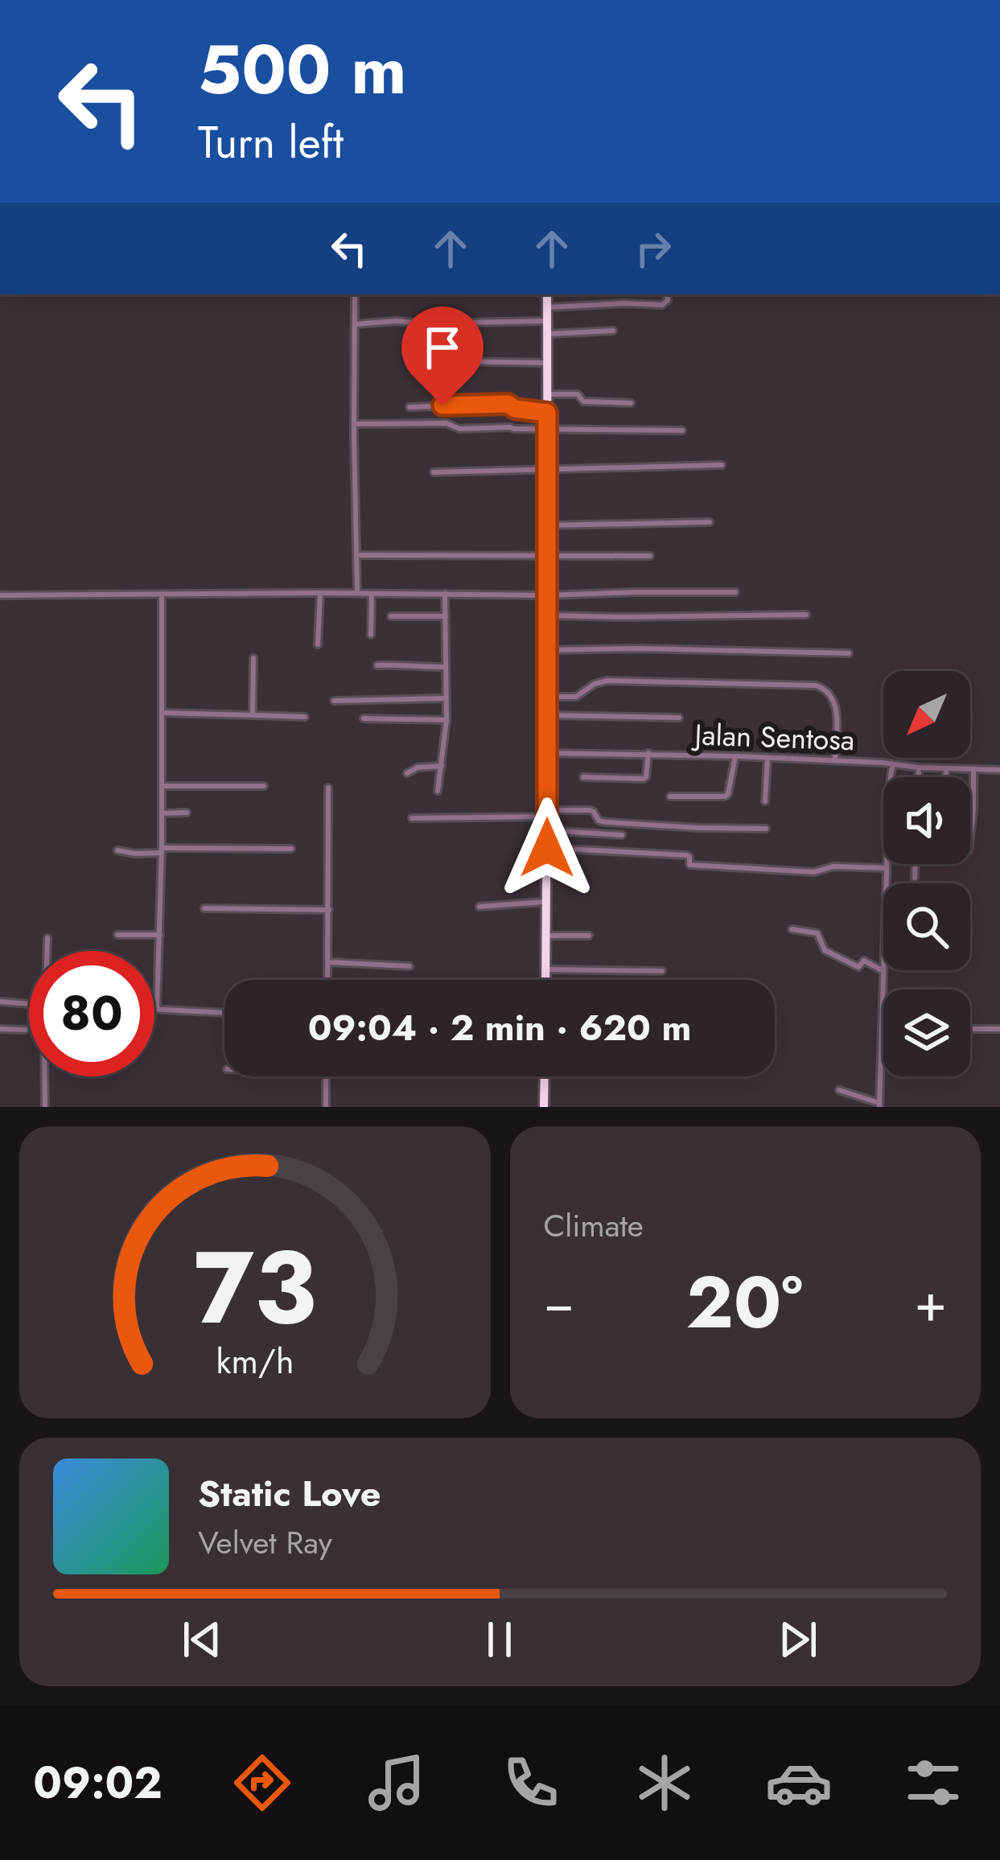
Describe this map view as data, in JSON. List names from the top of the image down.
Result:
{
  "streets": {
    "street": ["Jalan Sentosa"]
  },
  "north": "bottom left",
  "page": {
    "turn": ["500 m", "Turn left"],
    "limit": "80",
    "trip": "09:04 · 2 min · 620 m",
    "tile": "Climate",
    "heat": ["−", "20°", "+"],
    "song": ["Static Love", "Velvet Ray"],
    "tabs": "09:02",
    "gauge": ["73", "km/h"]
  }
}
